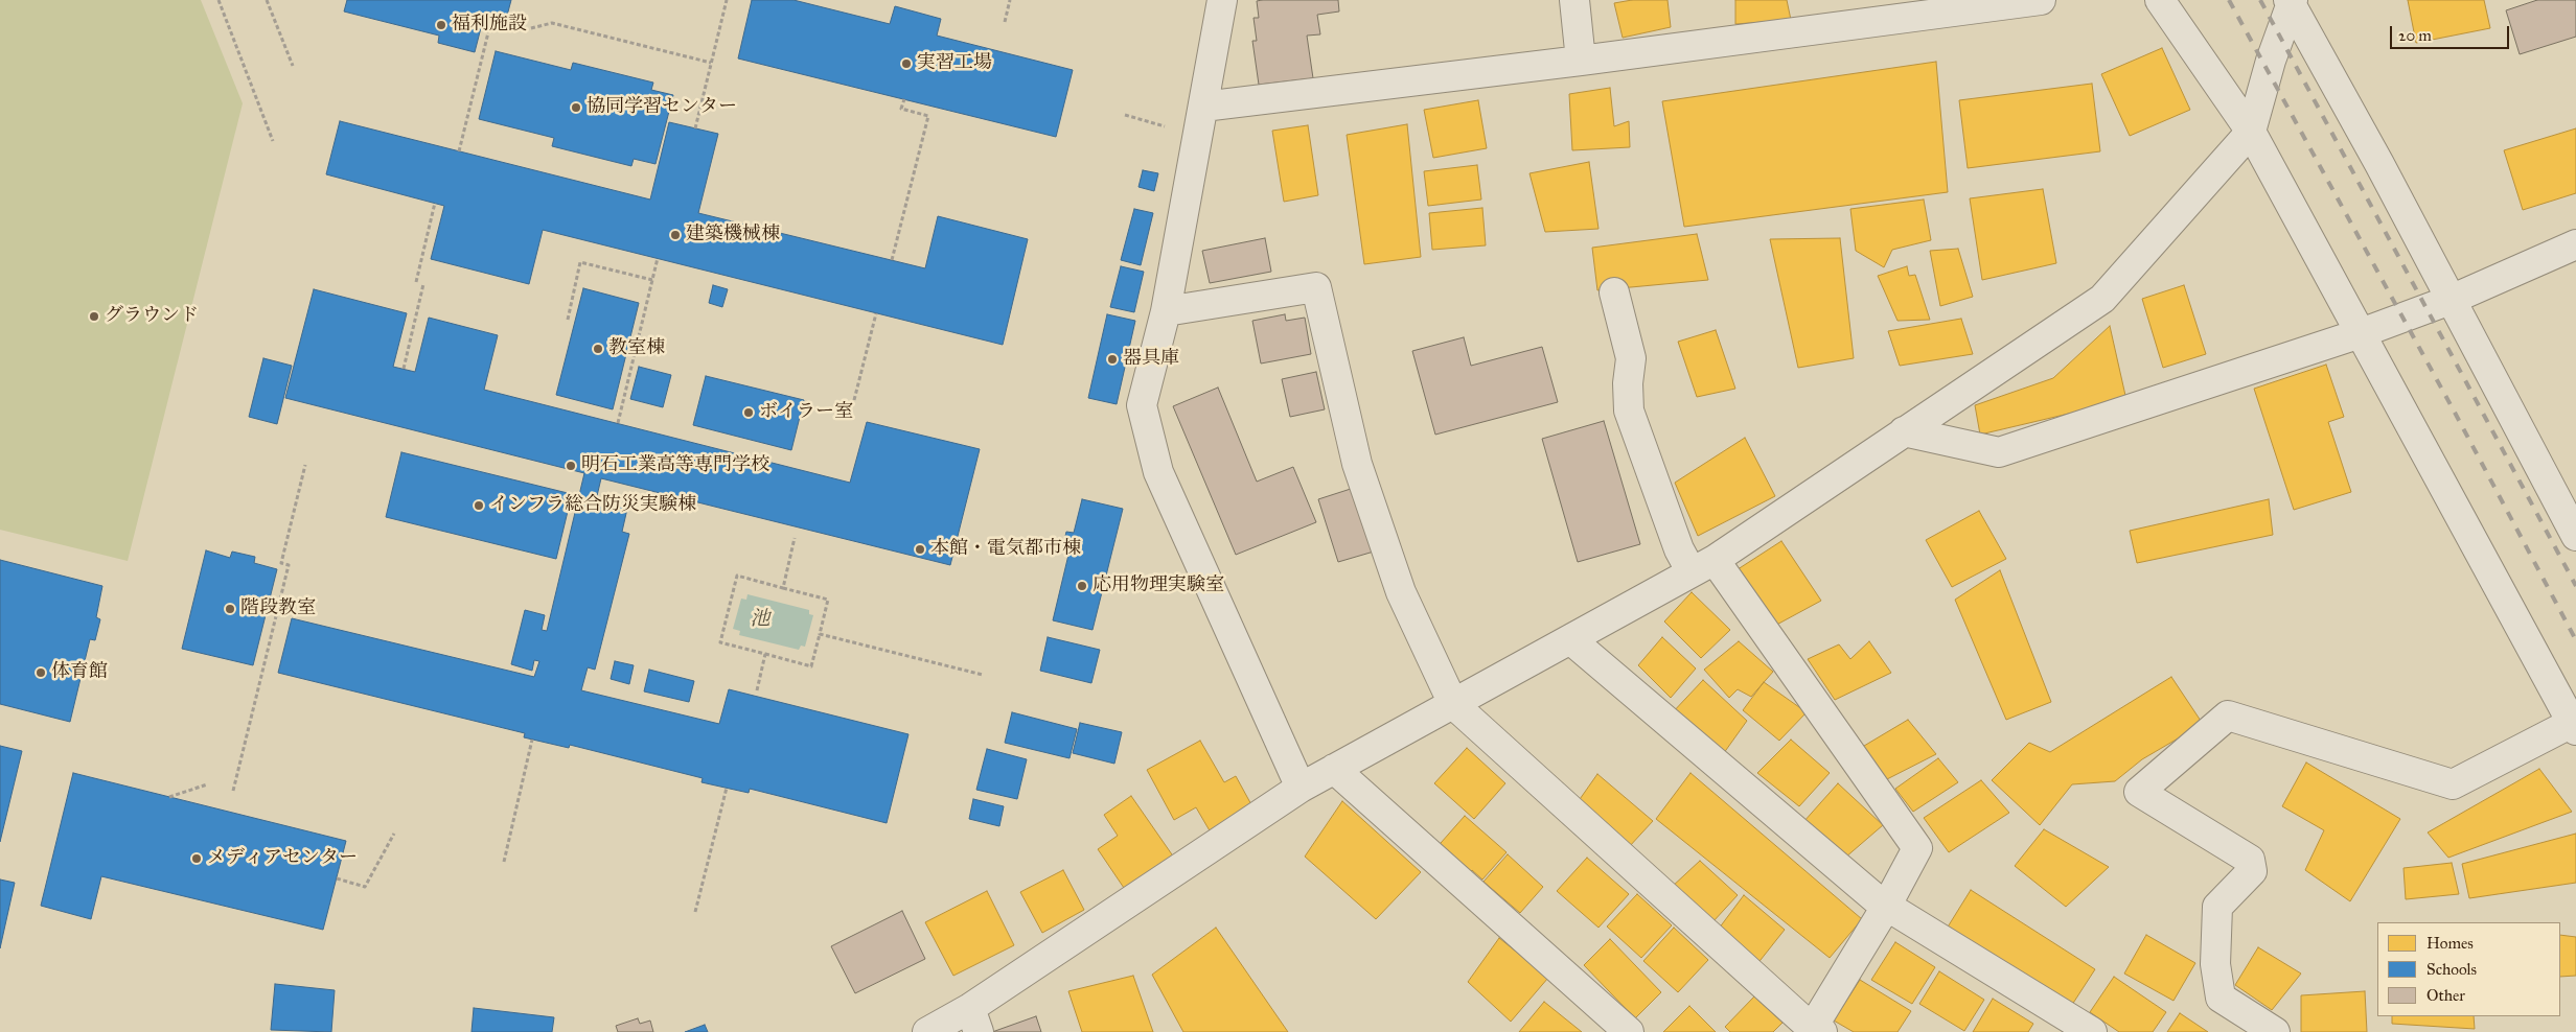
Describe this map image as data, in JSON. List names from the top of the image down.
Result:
{
  "water": ["池"],
  "places": [
    "福利施設",
    "実習工場",
    "協同学習センター",
    "建築機械棟",
    "グラウンド",
    "教室棟",
    "器具庫",
    "ボイラー室",
    "明石工業高等専門学校",
    "インフラ総合防災実験棟",
    "本館・電気都市棟",
    "応用物理実験室",
    "階段教室",
    "体育館",
    "メディアセンター"
  ],
  "legend": ["Homes", "Schools", "Other"],
  "scale_bar": "20 m"
}
